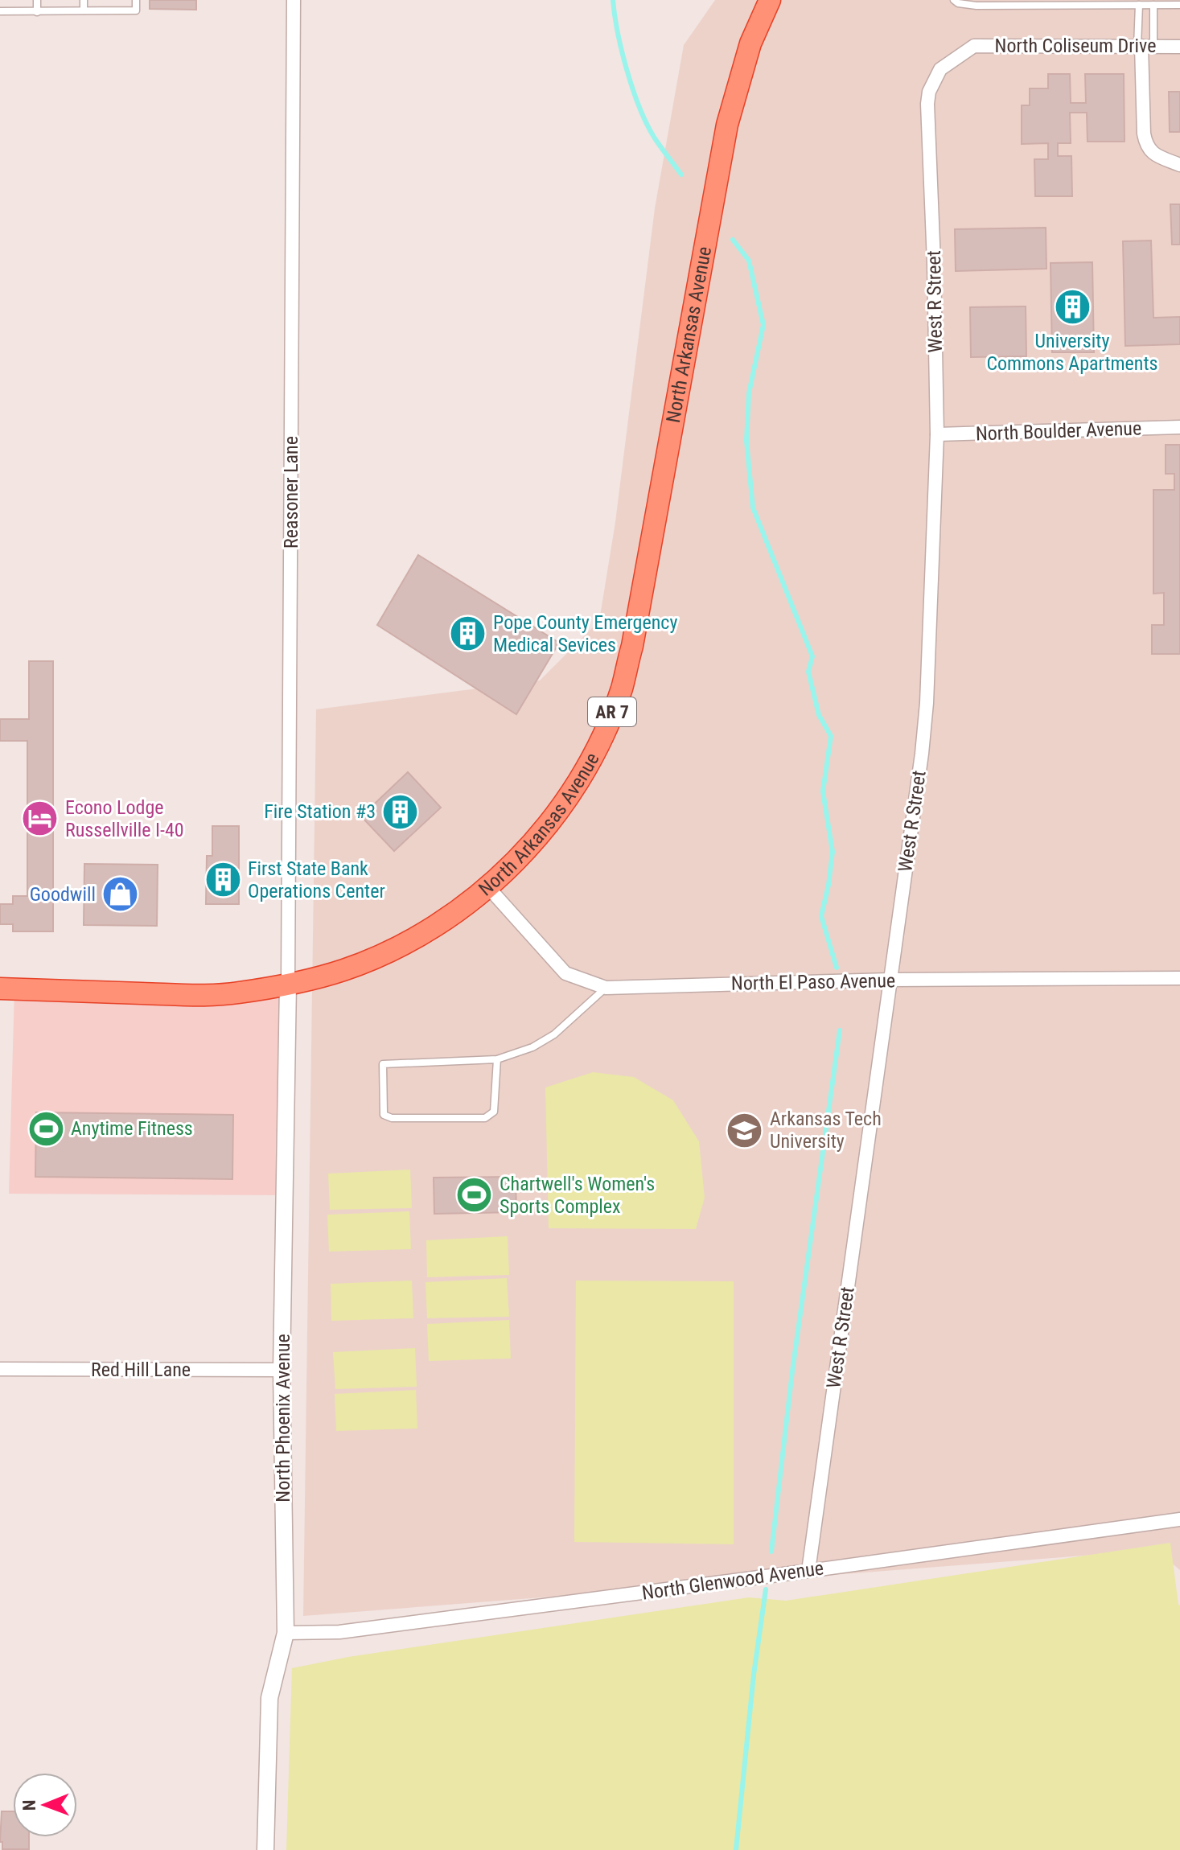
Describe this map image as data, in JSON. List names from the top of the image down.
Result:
{
  "streets": {
    "highway": ["North Arkansas Avenue", "AR 7"],
    "street": [
      "North Coliseum Drive",
      "West R Street",
      "North Boulder Avenue",
      "Reasoner Lane",
      "North El Paso Avenue",
      "Red Hill Lane",
      "North Phoenix Avenue",
      "North Glenwood Avenue"
    ]
  },
  "crossings": [
    ["North Coliseum Drive", "West R Street"],
    ["West R Street", "North Boulder Avenue"],
    ["West R Street", "North El Paso Avenue"],
    ["West R Street", "North Glenwood Avenue"],
    ["North Arkansas Avenue", "Reasoner Lane"],
    ["North Arkansas Avenue", "North El Paso Avenue"],
    ["North Arkansas Avenue", "North Phoenix Avenue"],
    ["Reasoner Lane", "North Phoenix Avenue"],
    ["Red Hill Lane", "North Phoenix Avenue"],
    ["North Phoenix Avenue", "North Glenwood Avenue"]
  ],
  "places": {
    "building": [
      "University Commons Apartments",
      "Pope County Emergency Medical Sevices",
      "Fire Station #3",
      "First State Bank Operations Center"
    ],
    "hotel": ["Econo Lodge Russellville I-40"],
    "shop": ["Goodwill"],
    "sports": ["Anytime Fitness", "Chartwell's Women's Sports Complex"],
    "school or university": ["Arkansas Tech University"]
  },
  "north": "left"
}
